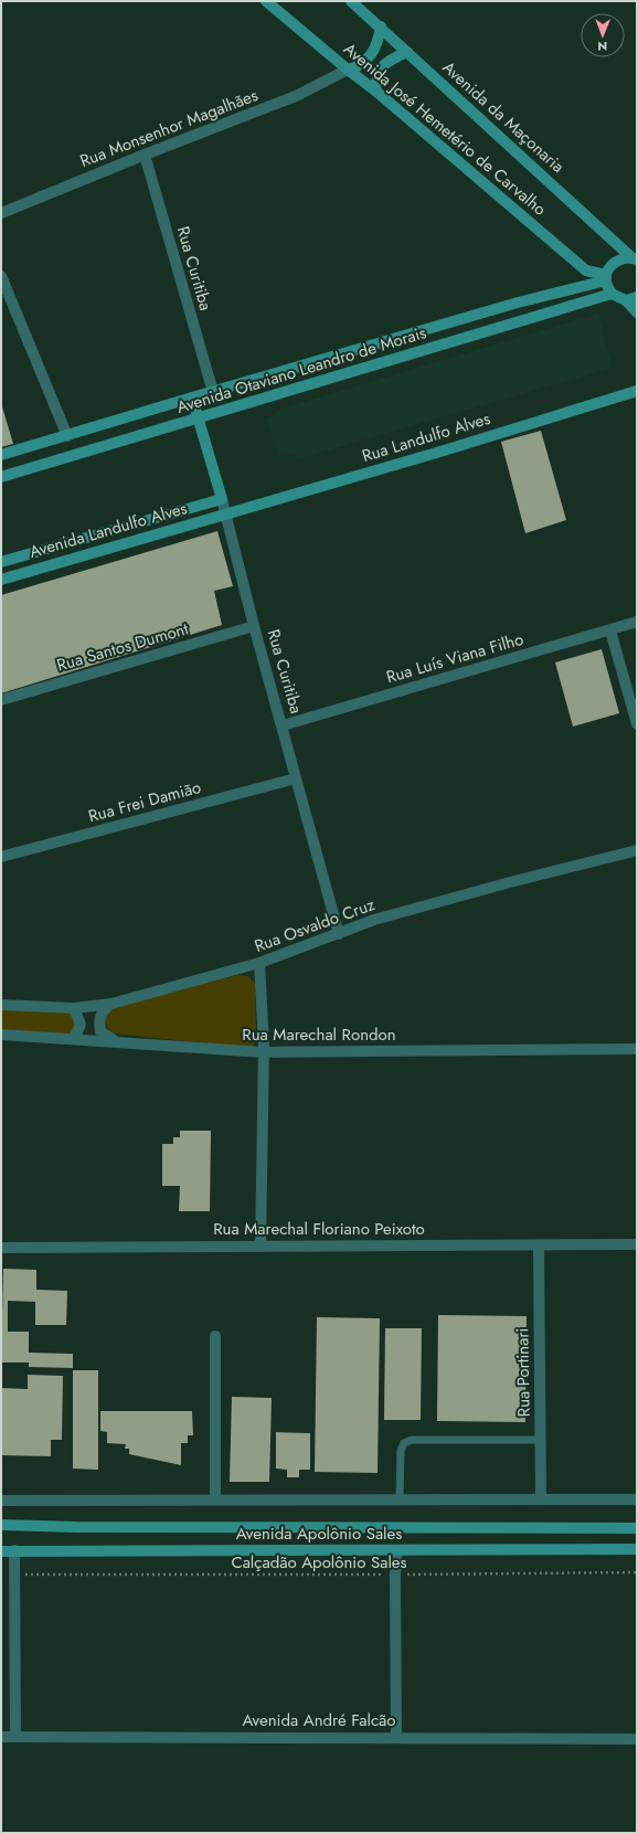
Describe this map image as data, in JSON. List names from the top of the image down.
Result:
{
  "streets": {
    "street": [
      "Avenida da Maçonaria",
      "Rua Monsenhor Magalhães",
      "Avenida José Hemetério de Carvalho",
      "Rua Curitiba",
      "Avenida Otaviano Leandro de Morais",
      "Rua Landulfo Alves",
      "Avenida Landulfo Alves",
      "Rua Santos Dumont",
      "Rua Luís Viana Filho",
      "Rua Frei Damião",
      "Rua Osvaldo Cruz",
      "Rua Marechal Rondon",
      "Rua Marechal Floriano Peixoto",
      "Rua Portinari",
      "Avenida Apolônio Sales",
      "Avenida André Falcão"
    ],
    "path": ["Calçadão Apolônio Sales"]
  },
  "crossings": [
    ["Rua Monsenhor Magalhães", "Avenida José Hemetério de Carvalho"],
    ["Rua Monsenhor Magalhães", "Rua Curitiba"],
    ["Avenida José Hemetério de Carvalho", "Avenida Otaviano Leandro de Morais"],
    ["Rua Curitiba", "Avenida Otaviano Leandro de Morais"],
    ["Rua Curitiba", "Rua Landulfo Alves"],
    ["Rua Curitiba", "Avenida Landulfo Alves"],
    ["Rua Curitiba", "Rua Santos Dumont"],
    ["Rua Curitiba", "Rua Luís Viana Filho"],
    ["Rua Curitiba", "Rua Frei Damião"],
    ["Rua Curitiba", "Rua Osvaldo Cruz"],
    ["Rua Landulfo Alves", "Avenida Landulfo Alves"],
    ["Rua Marechal Floriano Peixoto", "Rua Portinari"],
    ["Rua Portinari", "Avenida Apolônio Sales"]
  ],
  "north": "bottom"
}
